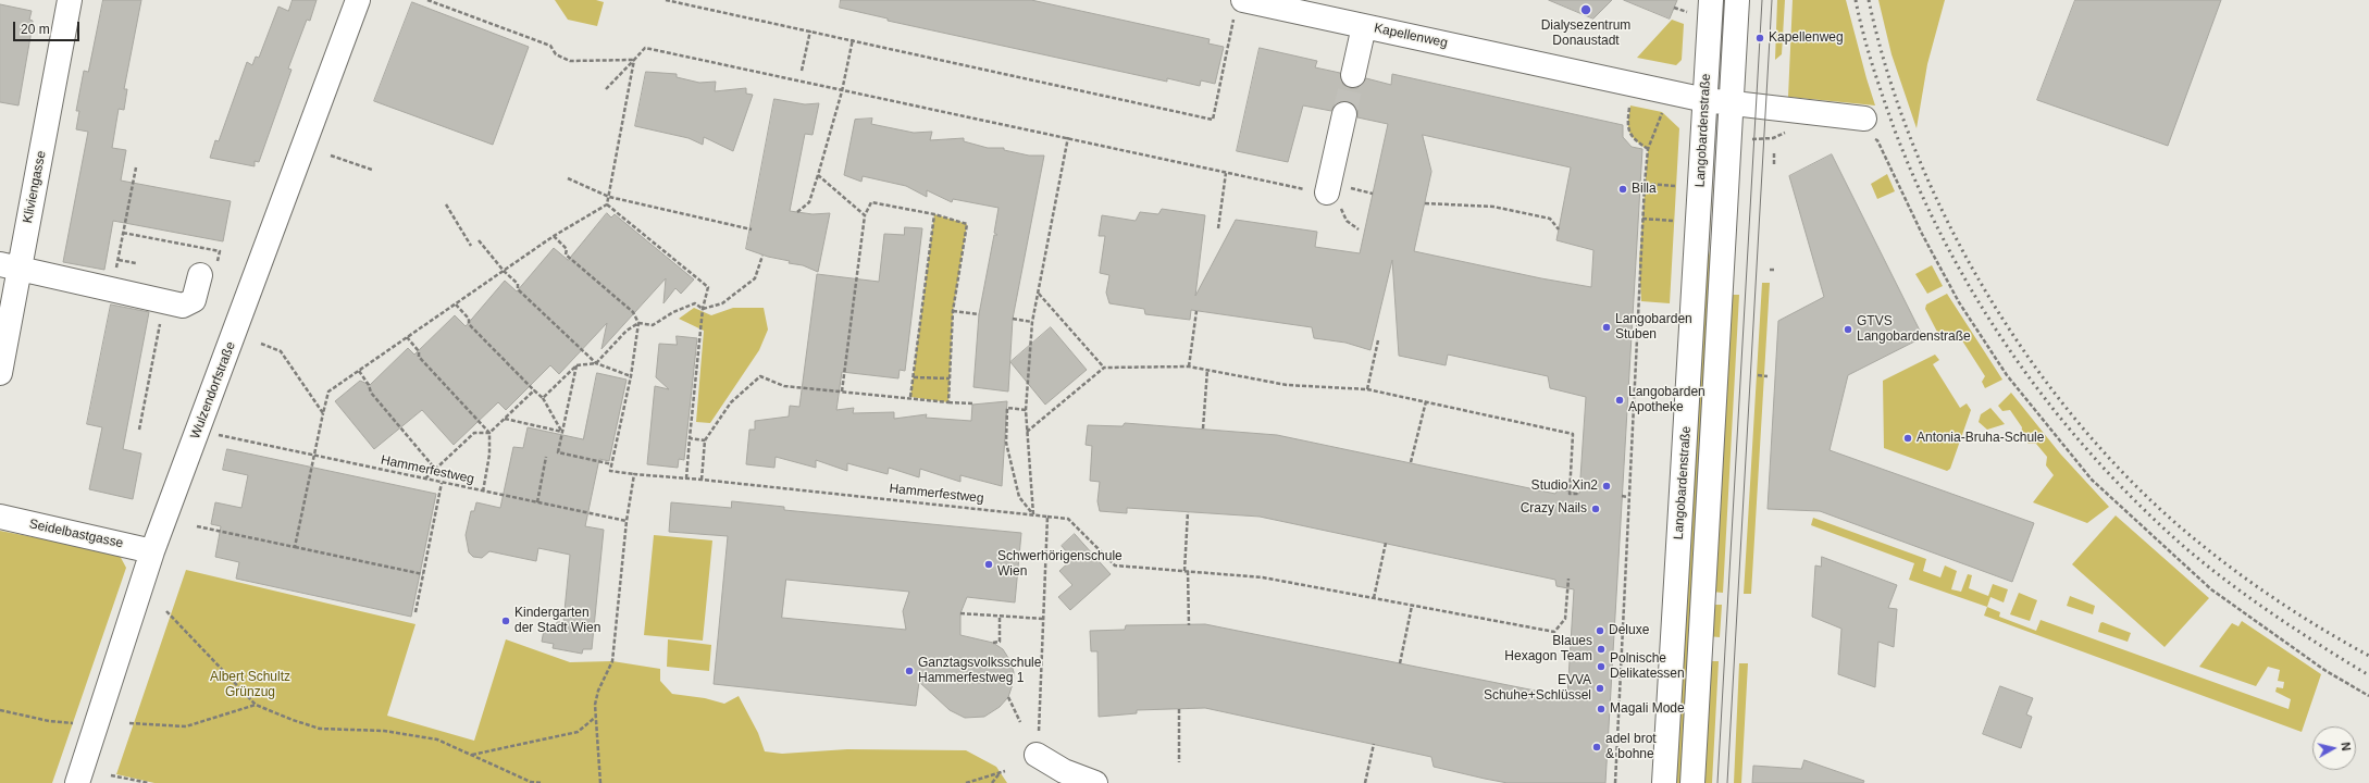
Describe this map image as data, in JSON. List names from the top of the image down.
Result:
{
  "streets": {
    "street": [
      "Kapellenweg",
      "Langobardenstraße",
      "Kliviengasse",
      "Wulzendorfstraße",
      "Seidelbastgasse"
    ],
    "path": ["Hammerfestweg"]
  },
  "crossings": [
    ["Kapellenweg", "Langobardenstraße"],
    ["Wulzendorfstraße", "Seidelbastgasse"]
  ],
  "parks": ["Albert Schultz Grünzug"],
  "places": [
    "Dialysezentrum Donaustadt",
    "Kapellenweg",
    "Billa",
    "Langobarden Stuben",
    "GTVS Langobardenstraße",
    "Langobarden Apotheke",
    "Antonia-Bruha-Schule",
    "Studio Xin2",
    "Crazy Nails",
    "Schwerhörigenschule Wien",
    "Kindergarten der Stadt Wien",
    "Deluxe",
    "Blaues Hexagon Team",
    "Polnische Delikatessen",
    "Ganztagsvolksschule Hammerfestweg 1",
    "EVVA Schuhe+Schlüssel",
    "Magali Mode",
    "adel brot & bohne"
  ],
  "scale_bar": "20 m",
  "north": "right"
}
